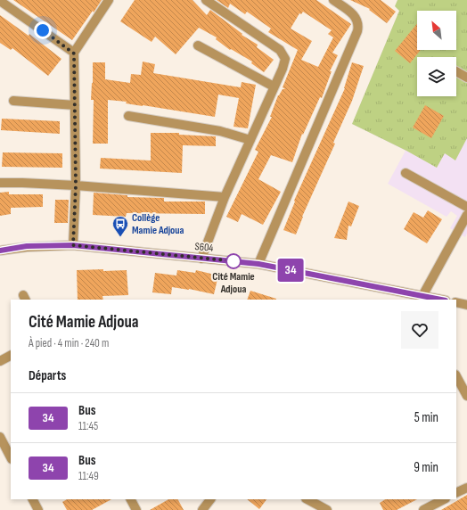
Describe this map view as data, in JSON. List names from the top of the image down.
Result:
{
  "streets": {
    "street": ["S604"]
  },
  "places": {
    "bus stop": ["Collège Mamie Adjoua"],
    "other": ["Cité Mamie Adjoua"]
  },
  "lines": ["bus line 34"],
  "north": "top left",
  "page": {
    "on_map": "34",
    "heading": [
      ["Cité Mamie Adjoua", "À pied · 4 min · 240 m"],
      "Départs"
    ],
    "list": [
      {
        "mark": "34",
        "name": "Bus",
        "note": "11:45",
        "value": "5 min"
      },
      {
        "mark": "34",
        "name": "Bus",
        "note": "11:49",
        "value": "9 min"
      }
    ]
  }
}
